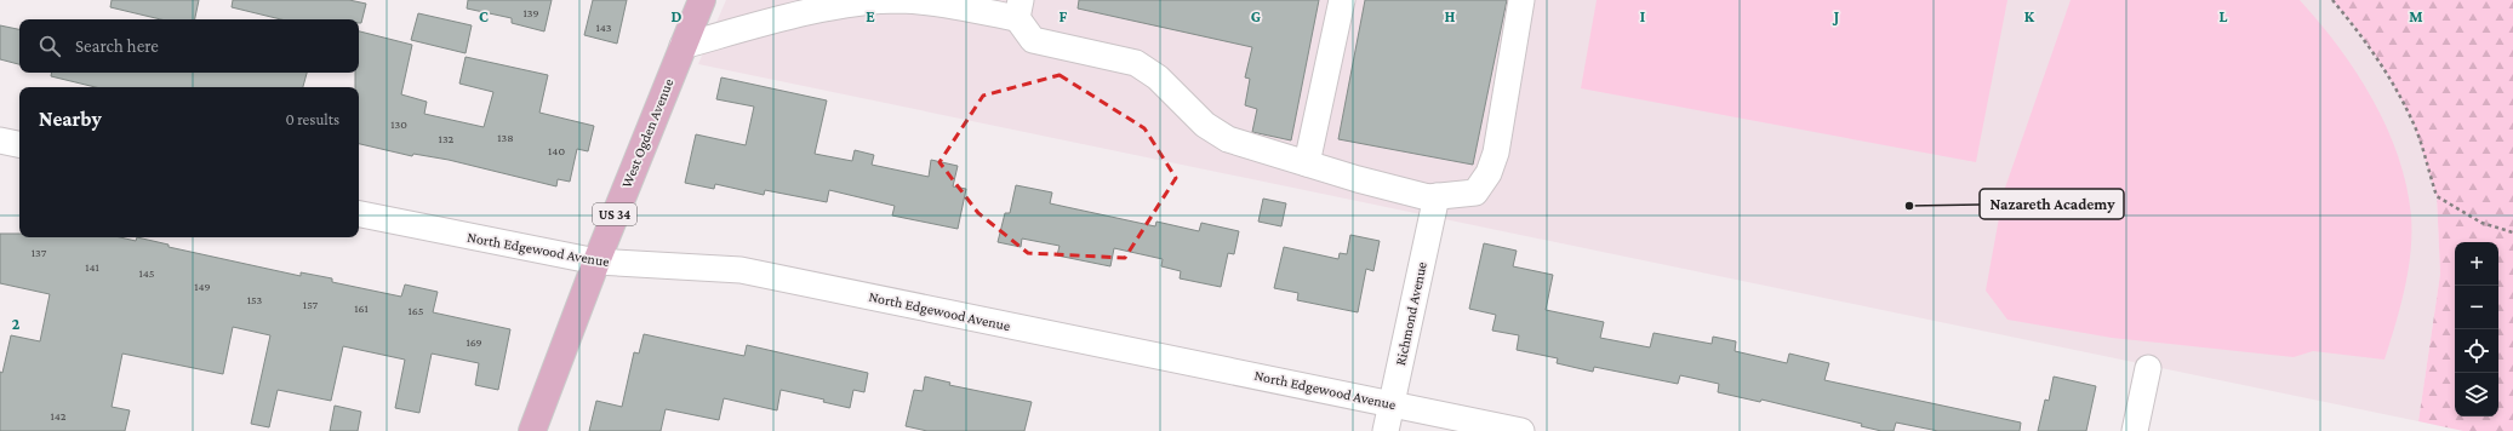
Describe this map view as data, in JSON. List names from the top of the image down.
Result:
{
  "streets": {
    "main road": ["West Ogden Avenue", "US 34"],
    "street": ["North Edgewood Avenue", "Richmond Avenue"]
  },
  "crossings": [
    ["West Ogden Avenue", "North Edgewood Avenue"],
    ["North Edgewood Avenue", "Richmond Avenue"]
  ],
  "places": ["Nazareth Academy"],
  "house_numbers": [
    "139",
    "143",
    "130",
    "138",
    "132",
    "140",
    "137",
    "141",
    "145",
    "149",
    "153",
    "157",
    "161",
    "165",
    "169",
    "142"
  ],
  "page": {
    "search": "Search here",
    "heading": ["Nearby", "0 results"],
    "map_buttons": ["+", "−"]
  },
  "grid": {
    "columns": [
      "C",
      "D",
      "E",
      "F",
      "G",
      "H",
      "I",
      "J",
      "K",
      "L",
      "M"
    ],
    "rows": ["2"]
  }
}
